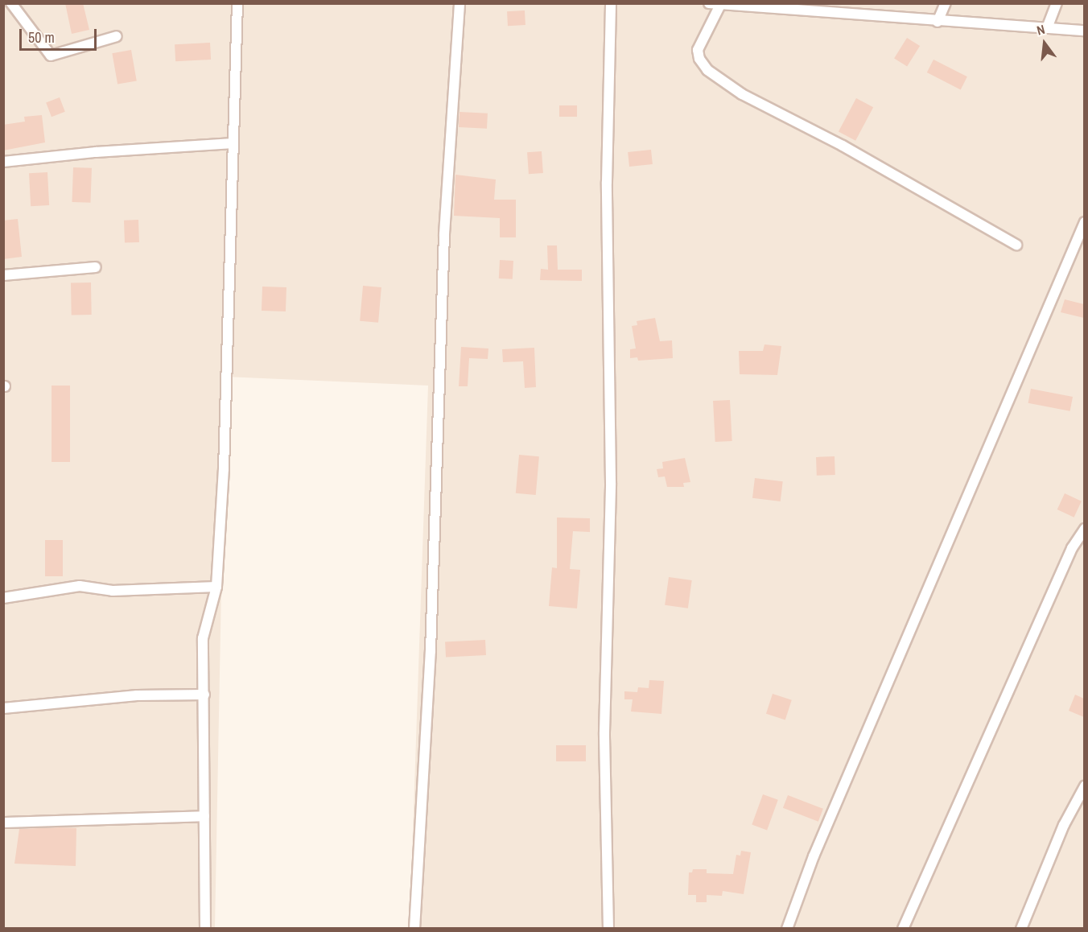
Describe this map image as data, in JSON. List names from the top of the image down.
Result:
{
  "scale_bar": "50 m",
  "north": "top"
}
